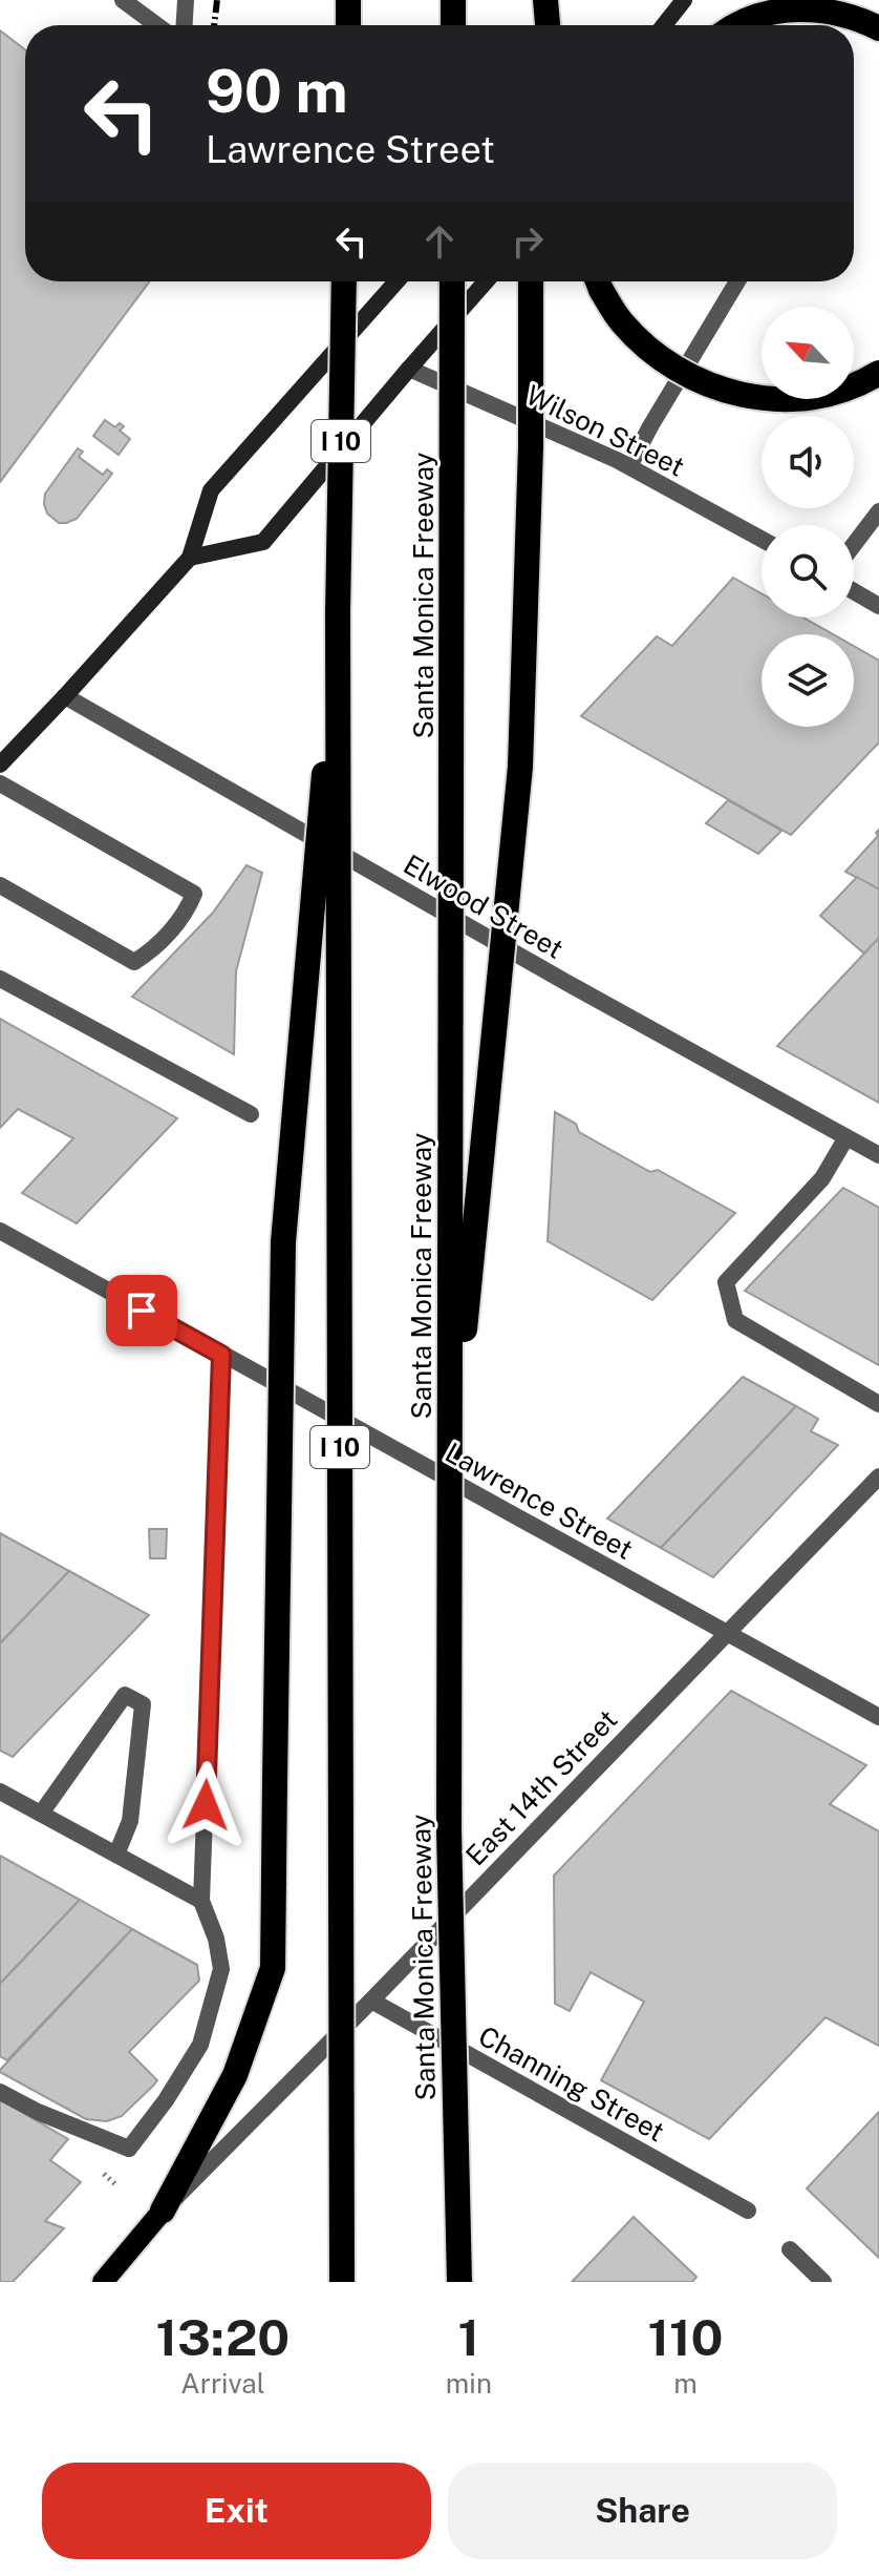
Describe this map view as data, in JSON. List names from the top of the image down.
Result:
{
  "streets": {
    "highway": ["I 10", "Santa Monica Freeway"],
    "main road": ["East 14th Street"],
    "street": [
      "Wilson Street",
      "Elwood Street",
      "Lawrence Street",
      "Channing Street"
    ]
  },
  "crossings": [
    ["Lawrence Street", "East 14th Street"],
    ["East 14th Street", "Channing Street"]
  ],
  "north": "top left",
  "page": {
    "turn": ["90 m", "Lawrence Street"],
    "eta": [
      "13:20",
      "Arrival",
      "1",
      "min",
      "110",
      "m"
    ],
    "buttons": ["Exit", "Share"]
  }
}
